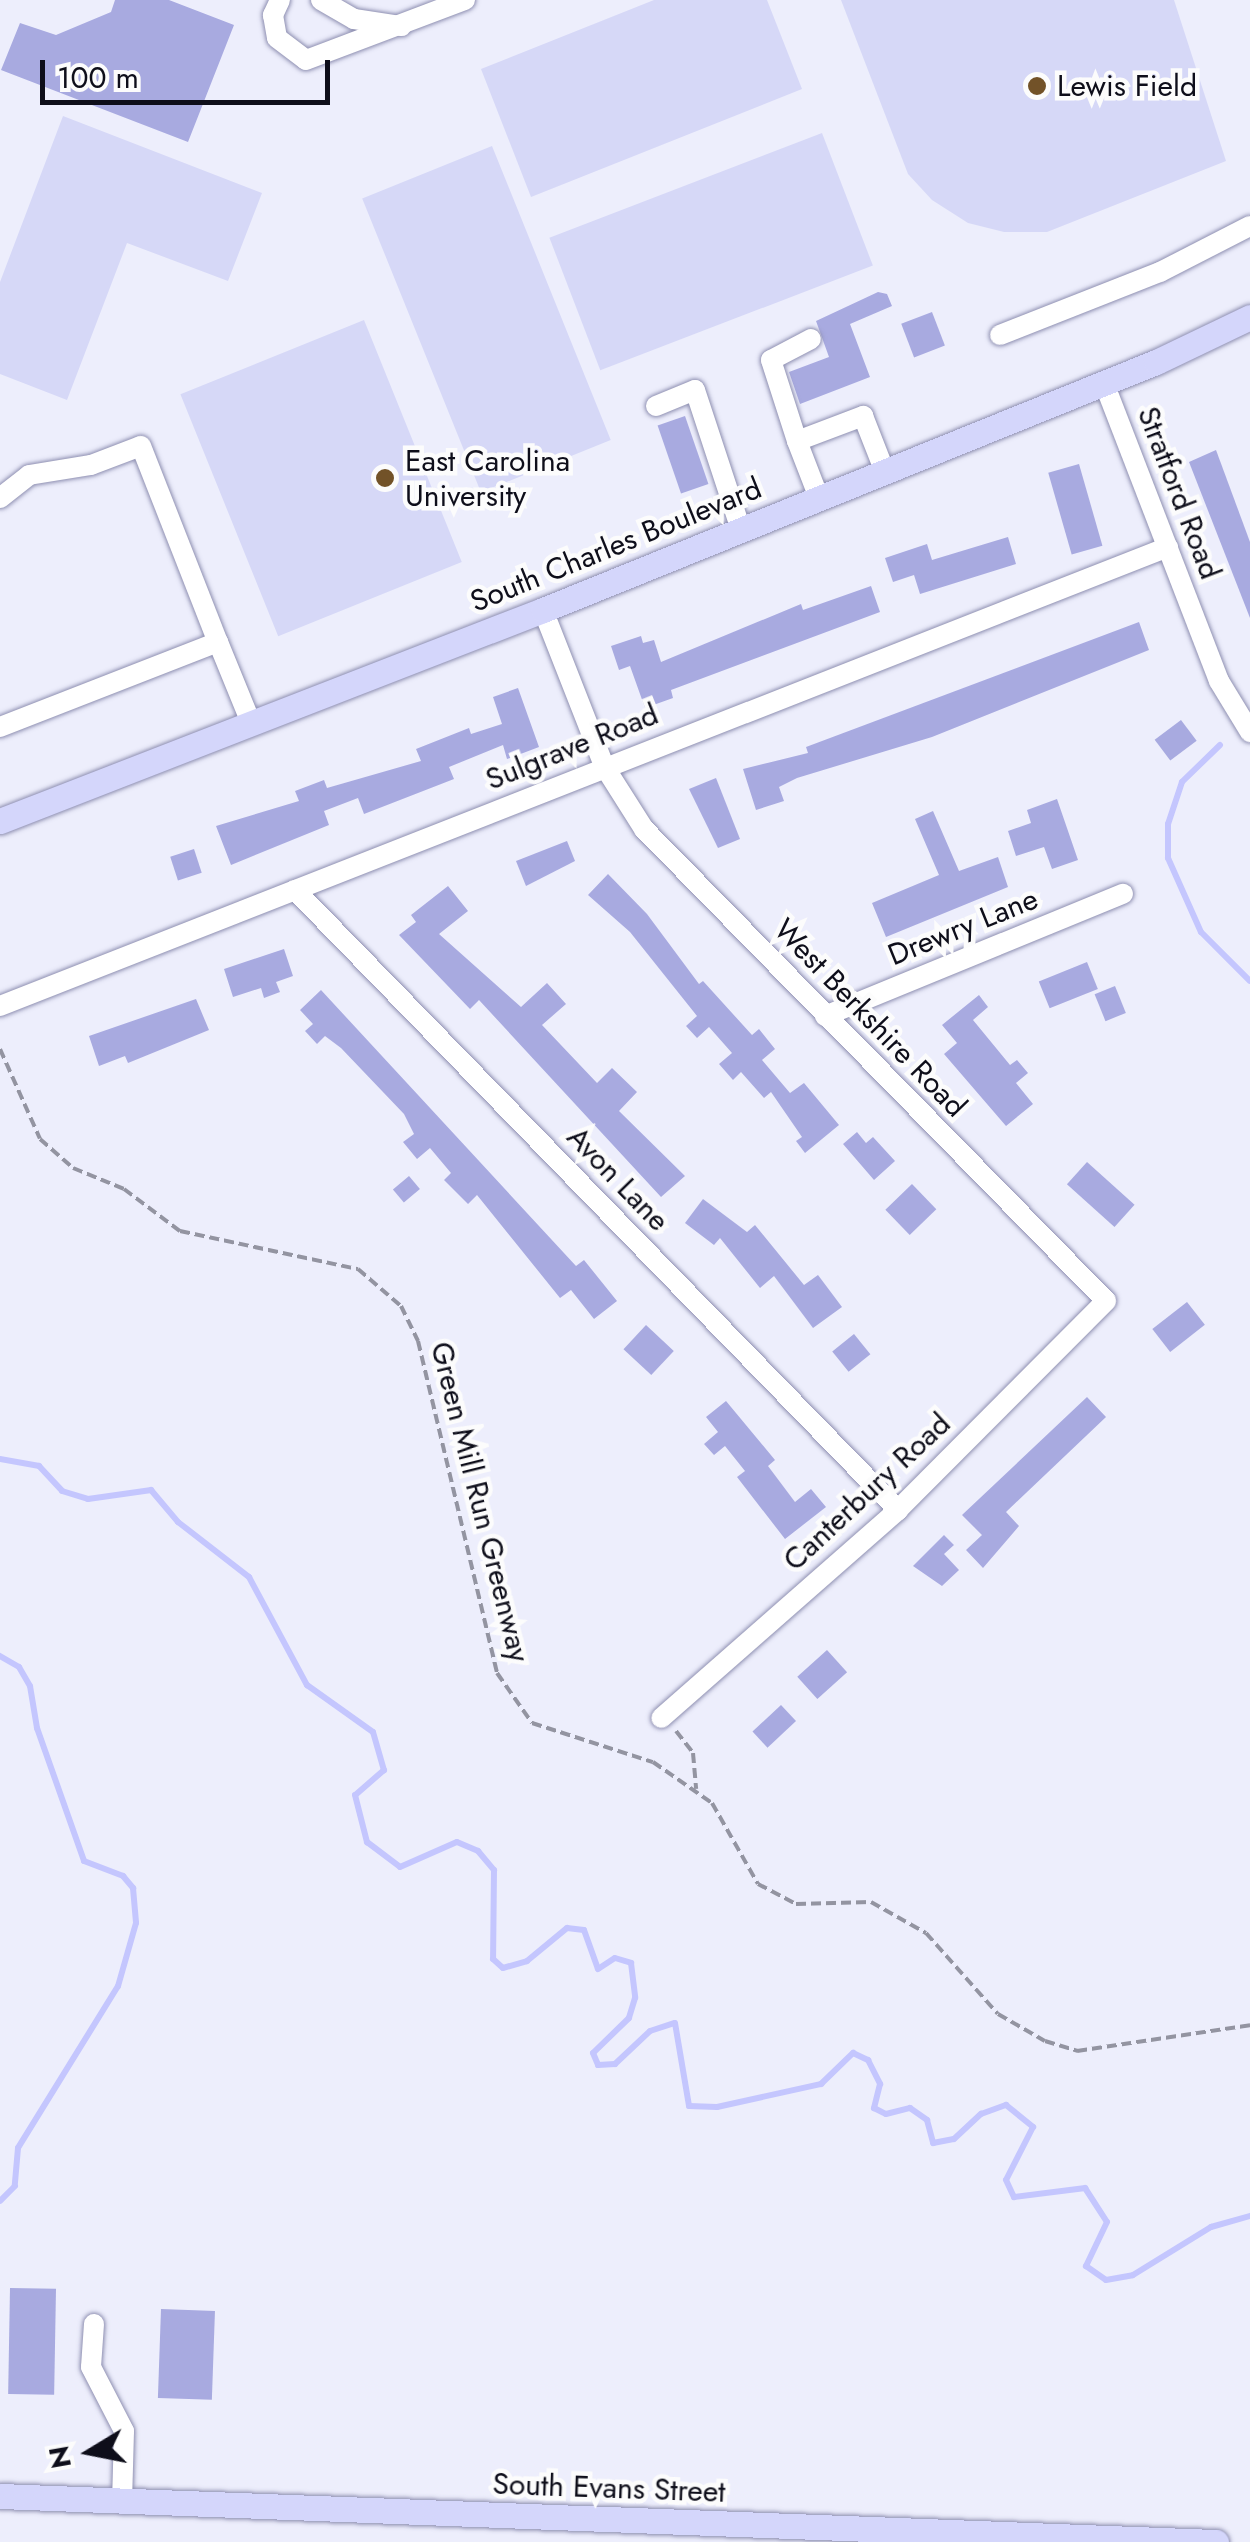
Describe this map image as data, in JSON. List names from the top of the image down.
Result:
{
  "streets": {
    "main road": ["South Charles Boulevard", "South Evans Street"],
    "street": [
      "Stratford Road",
      "Sulgrave Road",
      "Drewry Lane",
      "West Berkshire Road",
      "Avon Lane",
      "Canterbury Road"
    ],
    "path": ["Green Mill Run Greenway"]
  },
  "crossings": [
    ["Stratford Road", "South Charles Boulevard"],
    ["Stratford Road", "Sulgrave Road"],
    ["South Charles Boulevard", "West Berkshire Road"],
    ["Sulgrave Road", "West Berkshire Road"],
    ["Sulgrave Road", "Avon Lane"],
    ["Drewry Lane", "West Berkshire Road"],
    ["West Berkshire Road", "Canterbury Road"],
    ["Avon Lane", "Canterbury Road"]
  ],
  "places": ["Lewis Field", "East Carolina University"],
  "scale_bar": "100 m",
  "north": "left"
}
